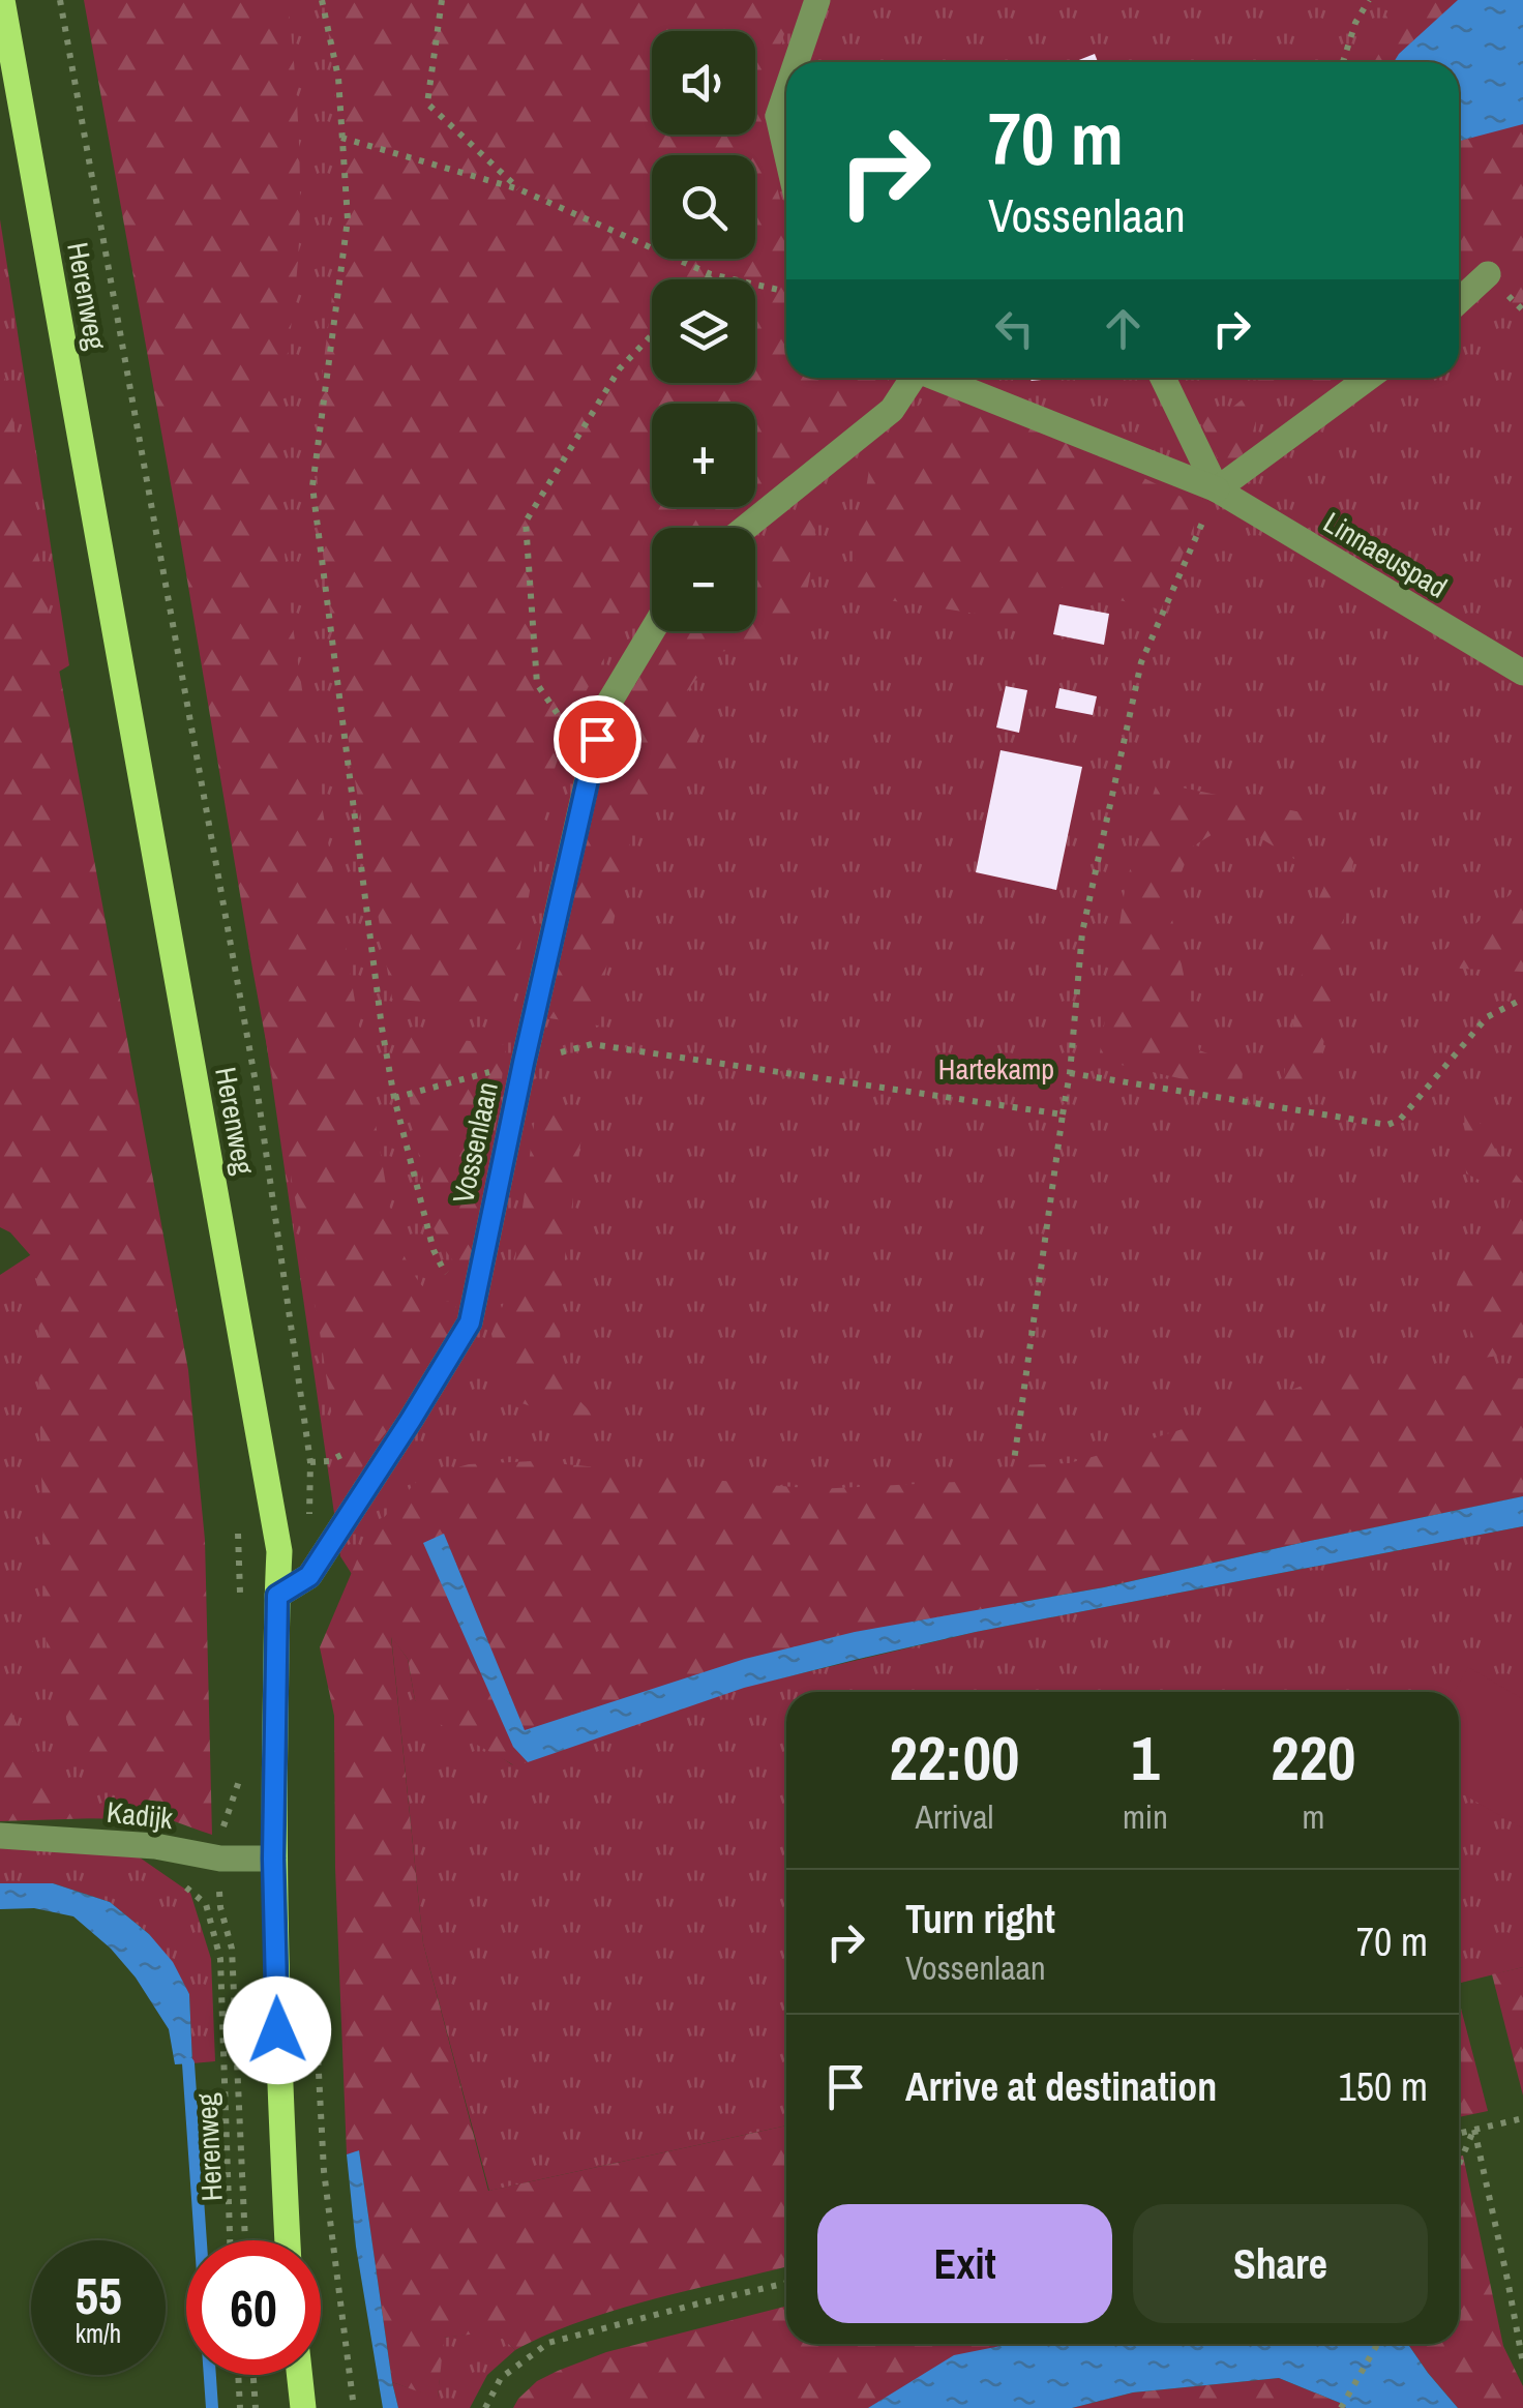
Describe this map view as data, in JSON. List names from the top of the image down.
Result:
{
  "streets": {
    "main road": ["Herenweg"],
    "street": ["Linnaeuspad", "Vossenlaan", "Kadijk"]
  },
  "crossings": [
    ["Herenweg", "Vossenlaan"],
    ["Herenweg", "Kadijk"]
  ],
  "parks": ["Hartekamp"],
  "page": {
    "map_buttons": ["+", "−"],
    "turn": ["70 m", "Vossenlaan"],
    "eta": [
      "22:00",
      "Arrival",
      "1",
      "min",
      "220",
      "m"
    ],
    "list": [
      {
        "name": "Turn right",
        "note": "Vossenlaan",
        "value": "70 m"
      },
      {
        "name": "Arrive at destination",
        "value": "150 m"
      }
    ],
    "buttons": ["Exit", "Share"],
    "speed": "55 km/h",
    "limit": "60"
  }
}
